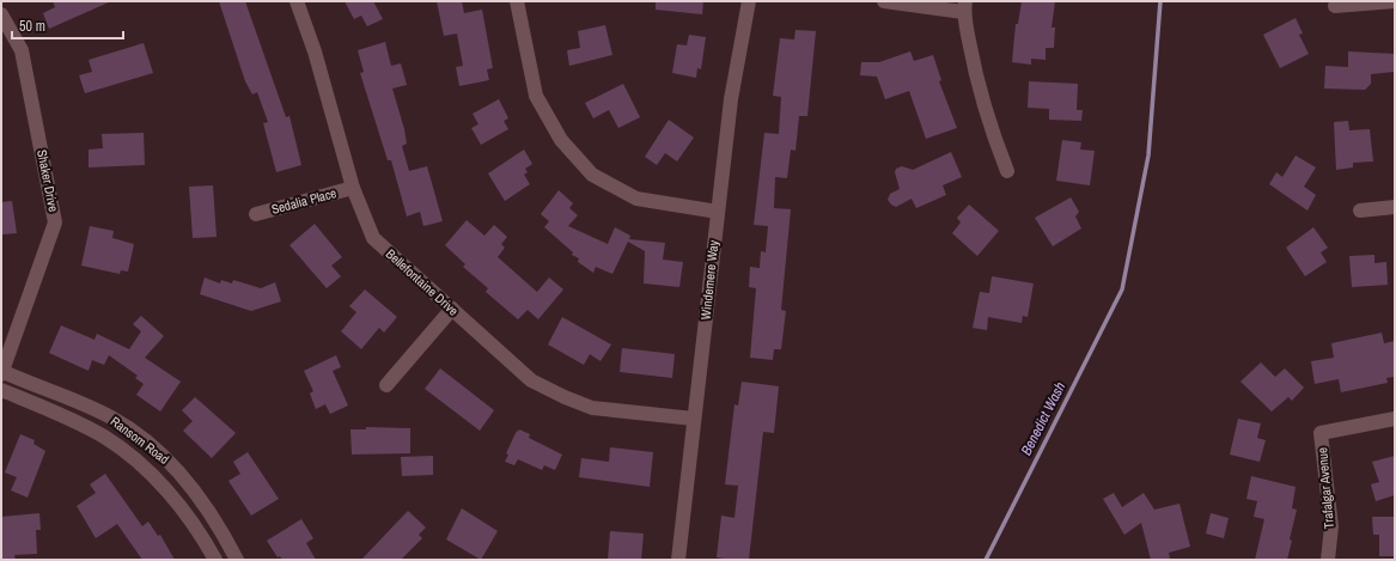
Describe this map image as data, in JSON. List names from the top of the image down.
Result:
{
  "streets": {
    "street": [
      "Shaker Drive",
      "Sedalia Place",
      "Windemere Way",
      "Bellefontaine Drive",
      "Ransom Road",
      "Trafalgar Avenue"
    ]
  },
  "crossings": [
    ["Shaker Drive", "Ransom Road"],
    ["Sedalia Place", "Bellefontaine Drive"],
    ["Windemere Way", "Bellefontaine Drive"]
  ],
  "water": ["Benedict Wash"],
  "scale_bar": "50 m"
}
